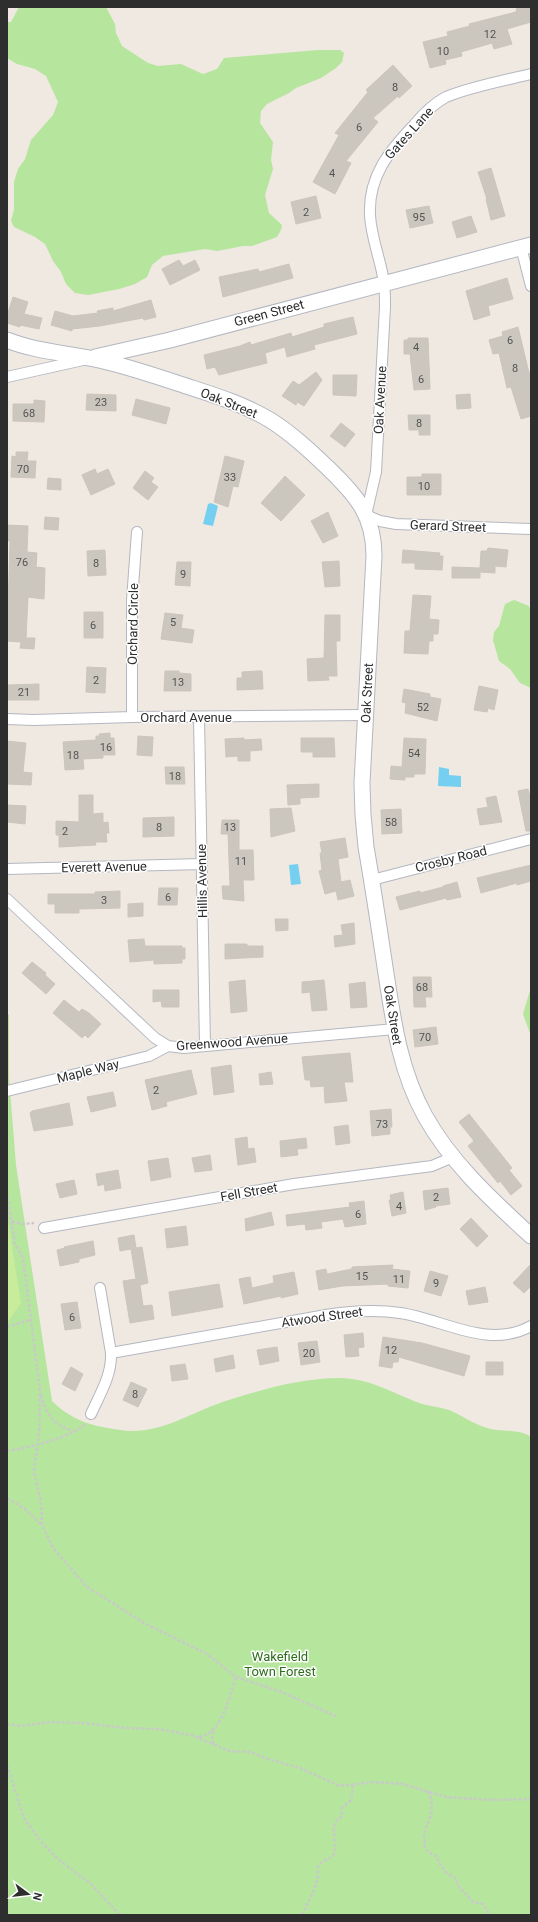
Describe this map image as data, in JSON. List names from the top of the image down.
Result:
{
  "streets": {
    "street": [
      "Gates Lane",
      "Green Street",
      "Oak Avenue",
      "Oak Street",
      "Gerard Street",
      "Orchard Circle",
      "Orchard Avenue",
      "Crosby Road",
      "Everett Avenue",
      "Hillis Avenue",
      "Greenwood Avenue",
      "Maple Way",
      "Fell Street",
      "Atwood Street"
    ]
  },
  "crossings": [
    ["Gates Lane", "Green Street"],
    ["Gates Lane", "Oak Avenue"],
    ["Green Street", "Oak Avenue"],
    ["Green Street", "Oak Street"],
    ["Oak Avenue", "Oak Street"],
    ["Oak Avenue", "Gerard Street"],
    ["Oak Street", "Gerard Street"],
    ["Oak Street", "Orchard Avenue"],
    ["Oak Street", "Crosby Road"],
    ["Oak Street", "Greenwood Avenue"],
    ["Oak Street", "Fell Street"],
    ["Orchard Circle", "Orchard Avenue"],
    ["Orchard Avenue", "Hillis Avenue"],
    ["Everett Avenue", "Hillis Avenue"],
    ["Hillis Avenue", "Greenwood Avenue"],
    ["Greenwood Avenue", "Maple Way"]
  ],
  "parks": ["Wakefield Town Forest"],
  "house_numbers": [
    "12",
    "10",
    "8",
    "6",
    "4",
    "2",
    "95",
    "6",
    "4",
    "8",
    "6",
    "23",
    "68",
    "8",
    "70",
    "33",
    "10",
    "76",
    "8",
    "9",
    "5",
    "6",
    "2",
    "13",
    "21",
    "52",
    "16",
    "54",
    "18",
    "18",
    "58",
    "8",
    "13",
    "2",
    "11",
    "6",
    "3",
    "68",
    "70",
    "2",
    "73",
    "2",
    "4",
    "6",
    "15",
    "11",
    "9",
    "6",
    "12",
    "20",
    "8"
  ],
  "north": "right"
}
